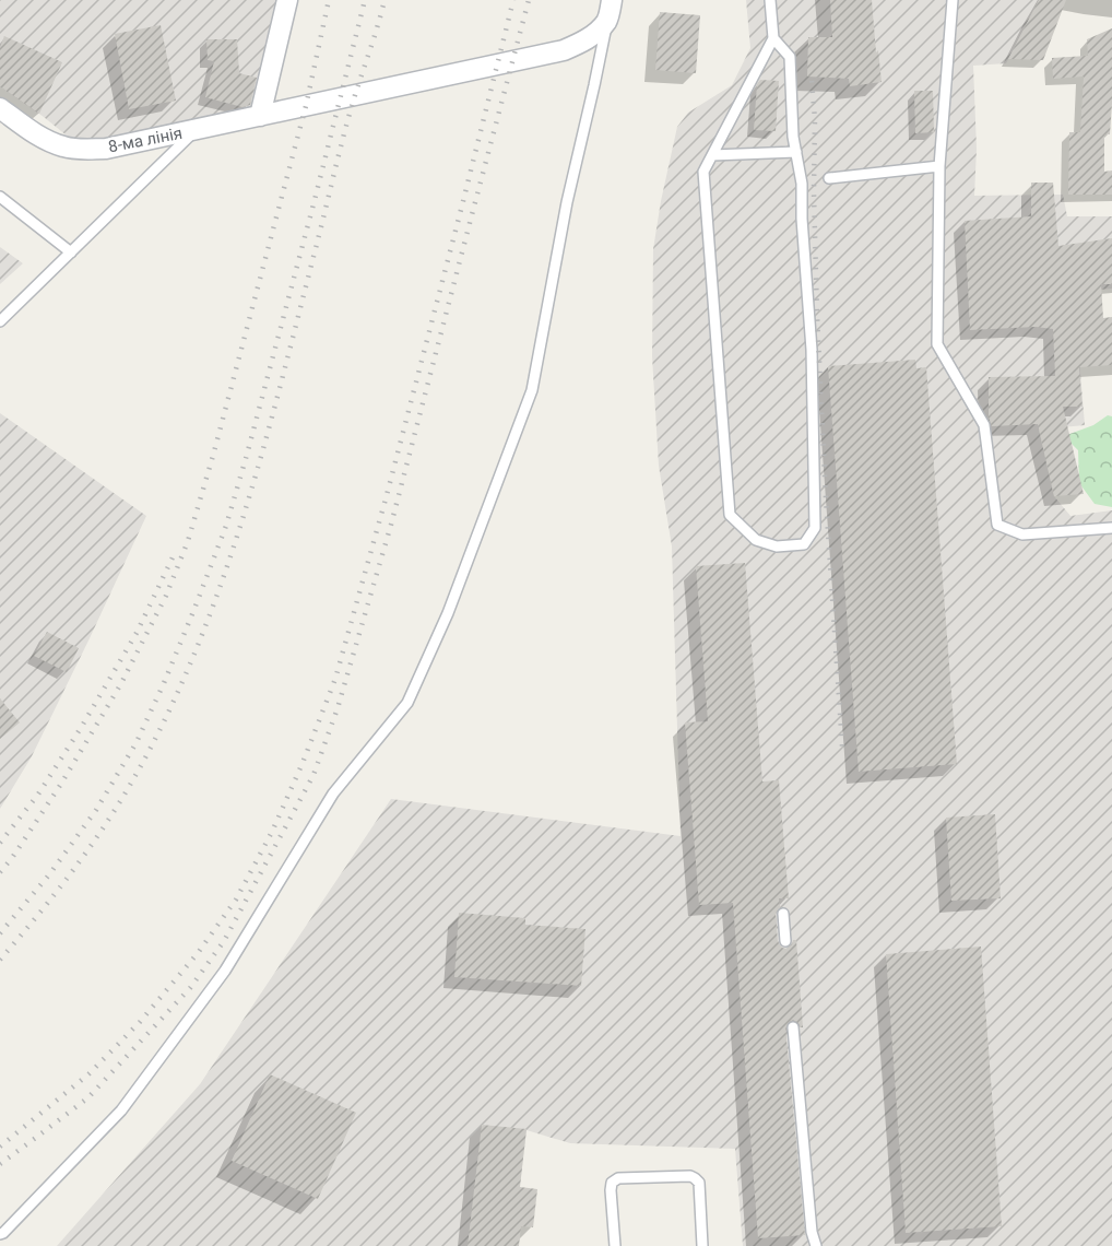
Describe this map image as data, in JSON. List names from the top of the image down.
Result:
{
  "streets": {
    "street": ["8-ма лінія"]
  }
}
